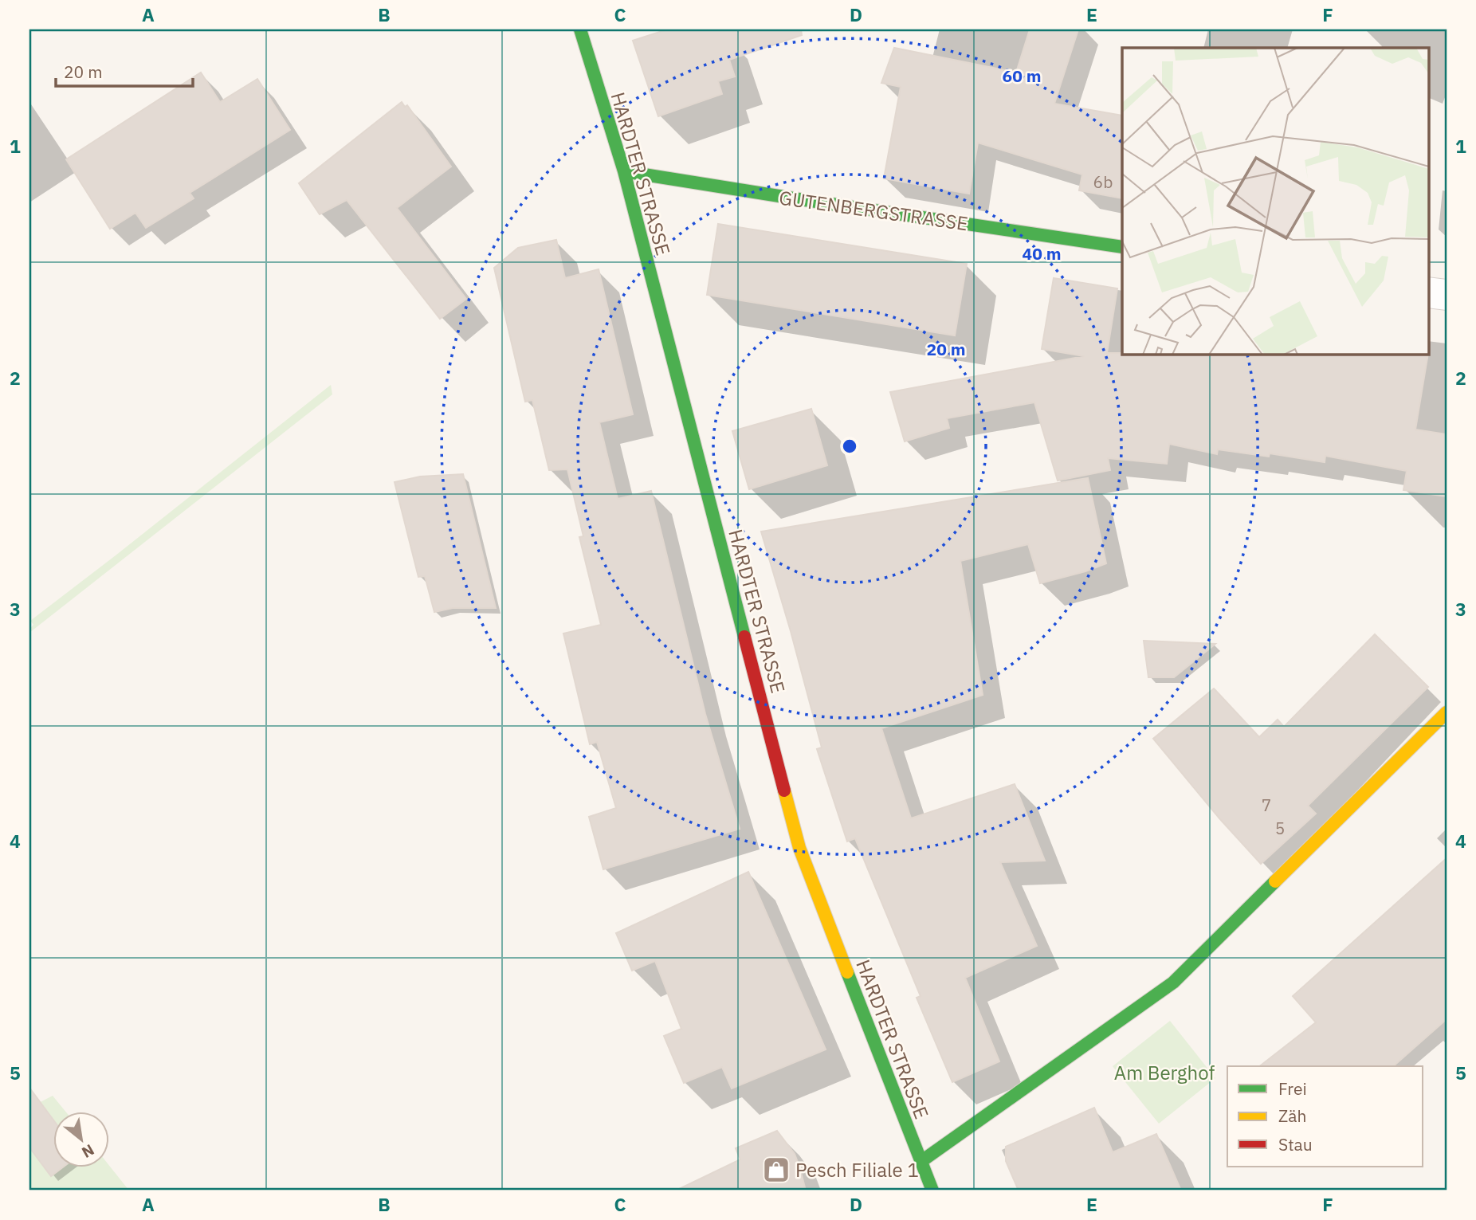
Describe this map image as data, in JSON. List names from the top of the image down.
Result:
{
  "streets": {
    "main road": ["HARDTER STRASSE", "GUTENBERGSTRASSE"]
  },
  "crossings": [
    ["HARDTER STRASSE", "GUTENBERGSTRASSE"]
  ],
  "parks": ["Am Berghof"],
  "places": {
    "shop": ["Pesch Filiale 1"]
  },
  "house_numbers": ["6b", "7", "5"],
  "legend": ["Frei", "Zäh", "Stau"],
  "scale_bar": "20 m",
  "north": "bottom right",
  "grid": {
    "columns": [
      "A",
      "B",
      "C",
      "D",
      "E",
      "F"
    ],
    "rows": [
      "1",
      "2",
      "3",
      "4",
      "5"
    ]
  },
  "rings": ["60 m", "40 m", "20 m"]
}
